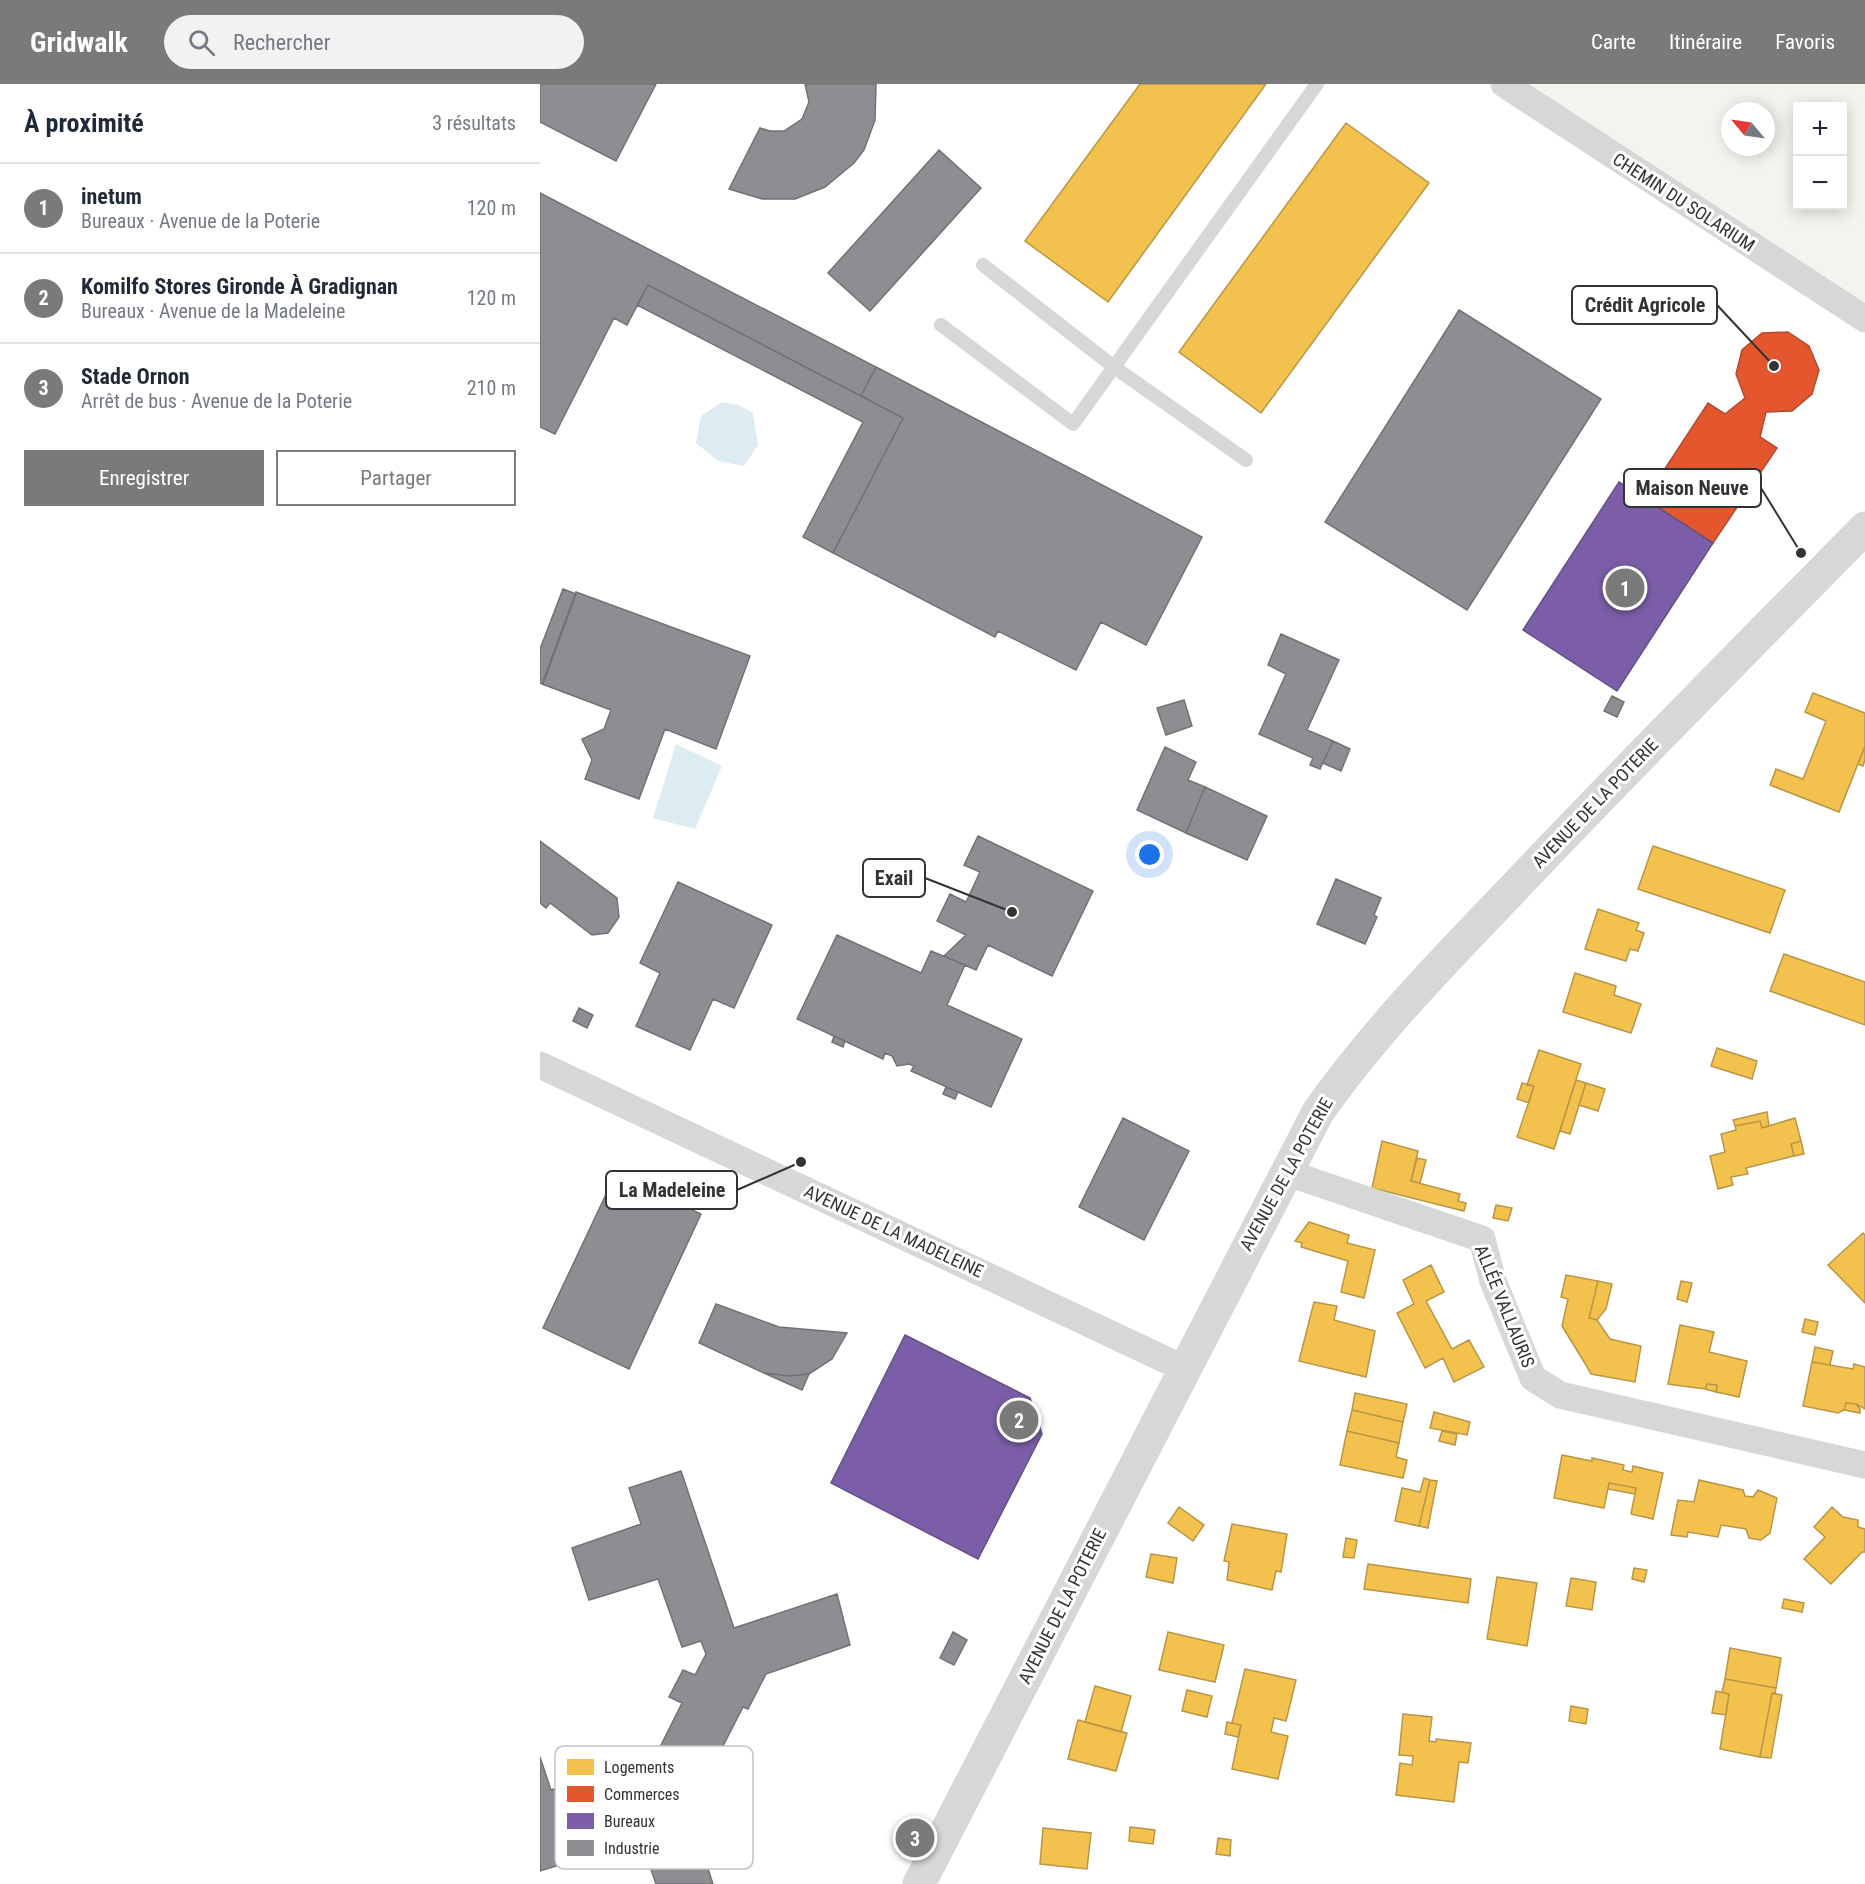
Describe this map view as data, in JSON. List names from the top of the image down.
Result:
{
  "streets": {
    "street": [
      "CHEMIN DU SOLARIUM",
      "AVENUE DE LA POTERIE",
      "AVENUE DE LA MADELEINE",
      "ALLÉE VALLAURIS"
    ]
  },
  "crossings": [
    ["AVENUE DE LA POTERIE", "AVENUE DE LA MADELEINE"],
    ["AVENUE DE LA POTERIE", "ALLÉE VALLAURIS"]
  ],
  "places": [
    "Crédit Agricole",
    "Maison Neuve",
    "Exail",
    "La Madeleine"
  ],
  "legend": [
    "Logements",
    "Commerces",
    "Bureaux",
    "Industrie"
  ],
  "north": "top left",
  "page": {
    "header": "Gridwalk",
    "search": "Rechercher",
    "nav": ["Carte", "Itinéraire", "Favoris"],
    "heading": ["À proximité", "3 résultats"],
    "map_buttons": ["+", "−"],
    "list": [
      {
        "mark": "1",
        "name": "inetum",
        "note": "Bureaux · Avenue de la Poterie",
        "value": "120 m"
      },
      {
        "mark": "2",
        "name": "Komilfo Stores Gironde À Gradignan",
        "note": "Bureaux · Avenue de la Madeleine",
        "value": "120 m"
      },
      {
        "mark": "3",
        "name": "Stade Ornon",
        "note": "Arrêt de bus · Avenue de la Poterie",
        "value": "210 m"
      }
    ],
    "buttons": ["Enregistrer", "Partager"],
    "pins": ["1", "2", "3"]
  }
}
